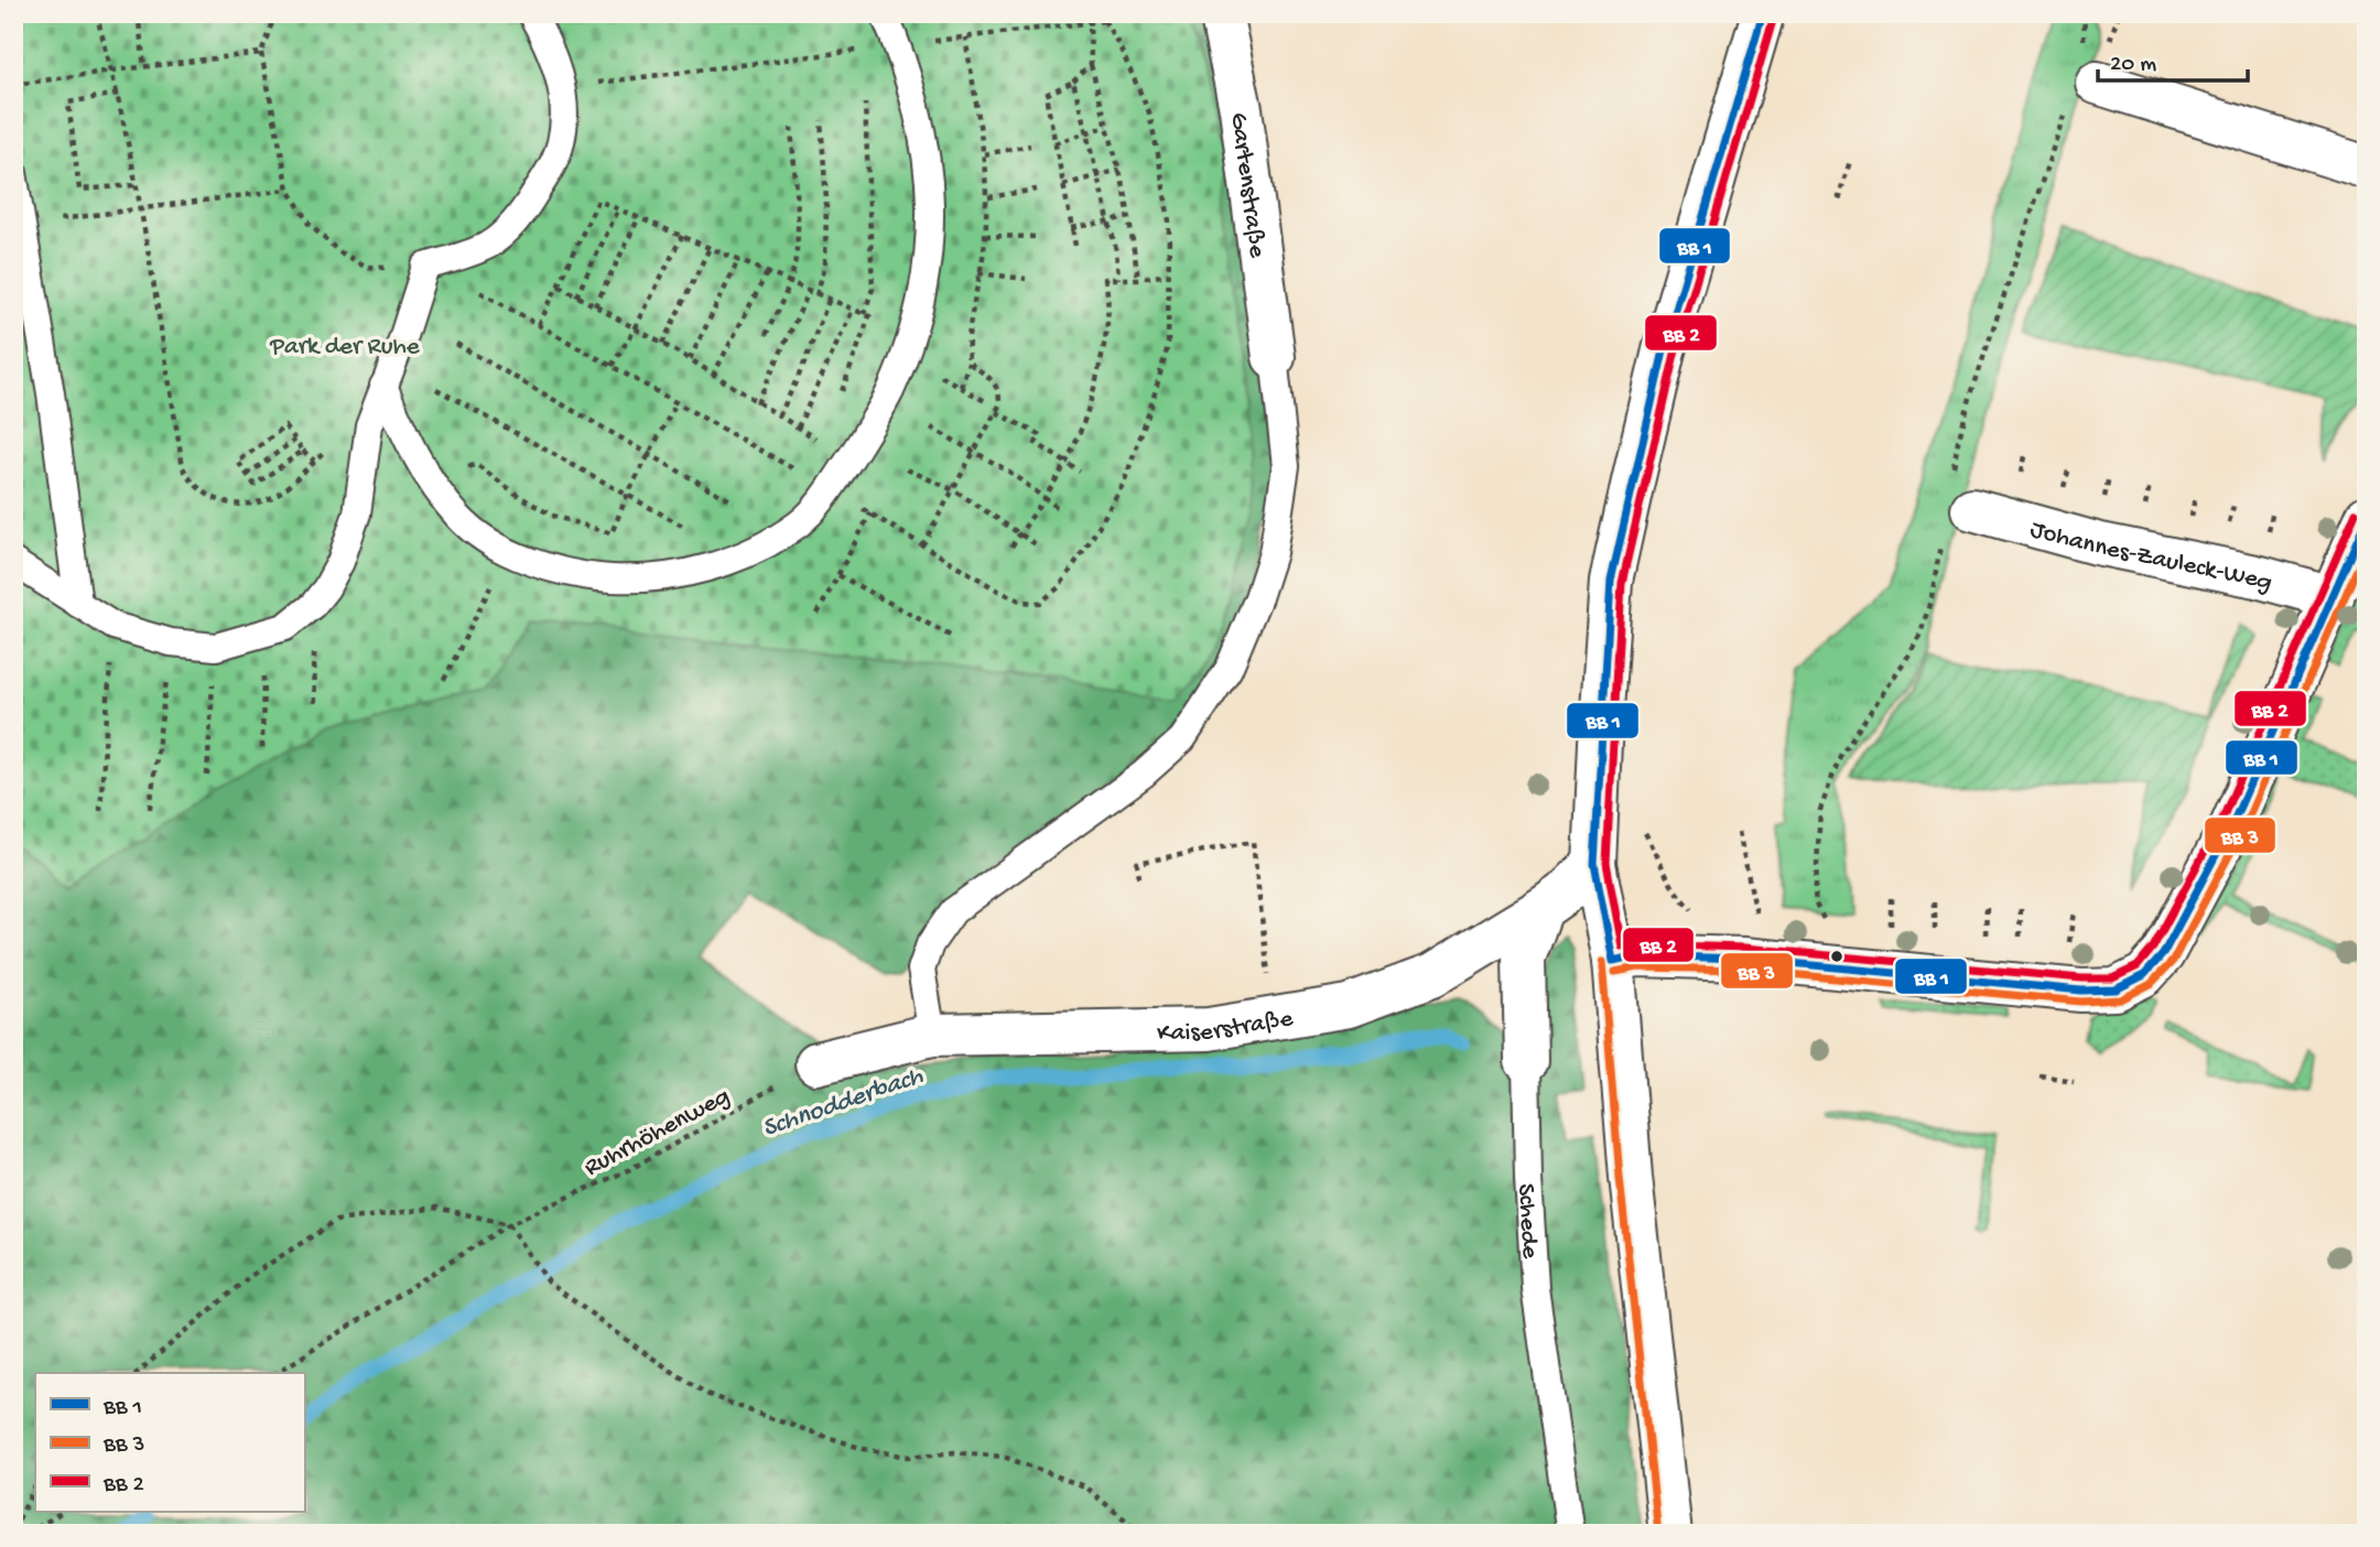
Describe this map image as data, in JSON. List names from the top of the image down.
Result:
{
  "streets": {
    "street": [
      "Gartenstraße",
      "Johannes-Zauleck-Weg",
      "Kaiserstraße",
      "Schede"
    ],
    "path": ["Ruhrhöhenweg"]
  },
  "crossings": [
    ["Kaiserstraße", "Ruhrhöhenweg"],
    ["Kaiserstraße", "Schede"]
  ],
  "water": ["Schnodderbach"],
  "parks": ["Park der Ruhe"],
  "legend": ["BB 1", "BB 3", "BB 2"],
  "scale_bar": "20 m"
}
